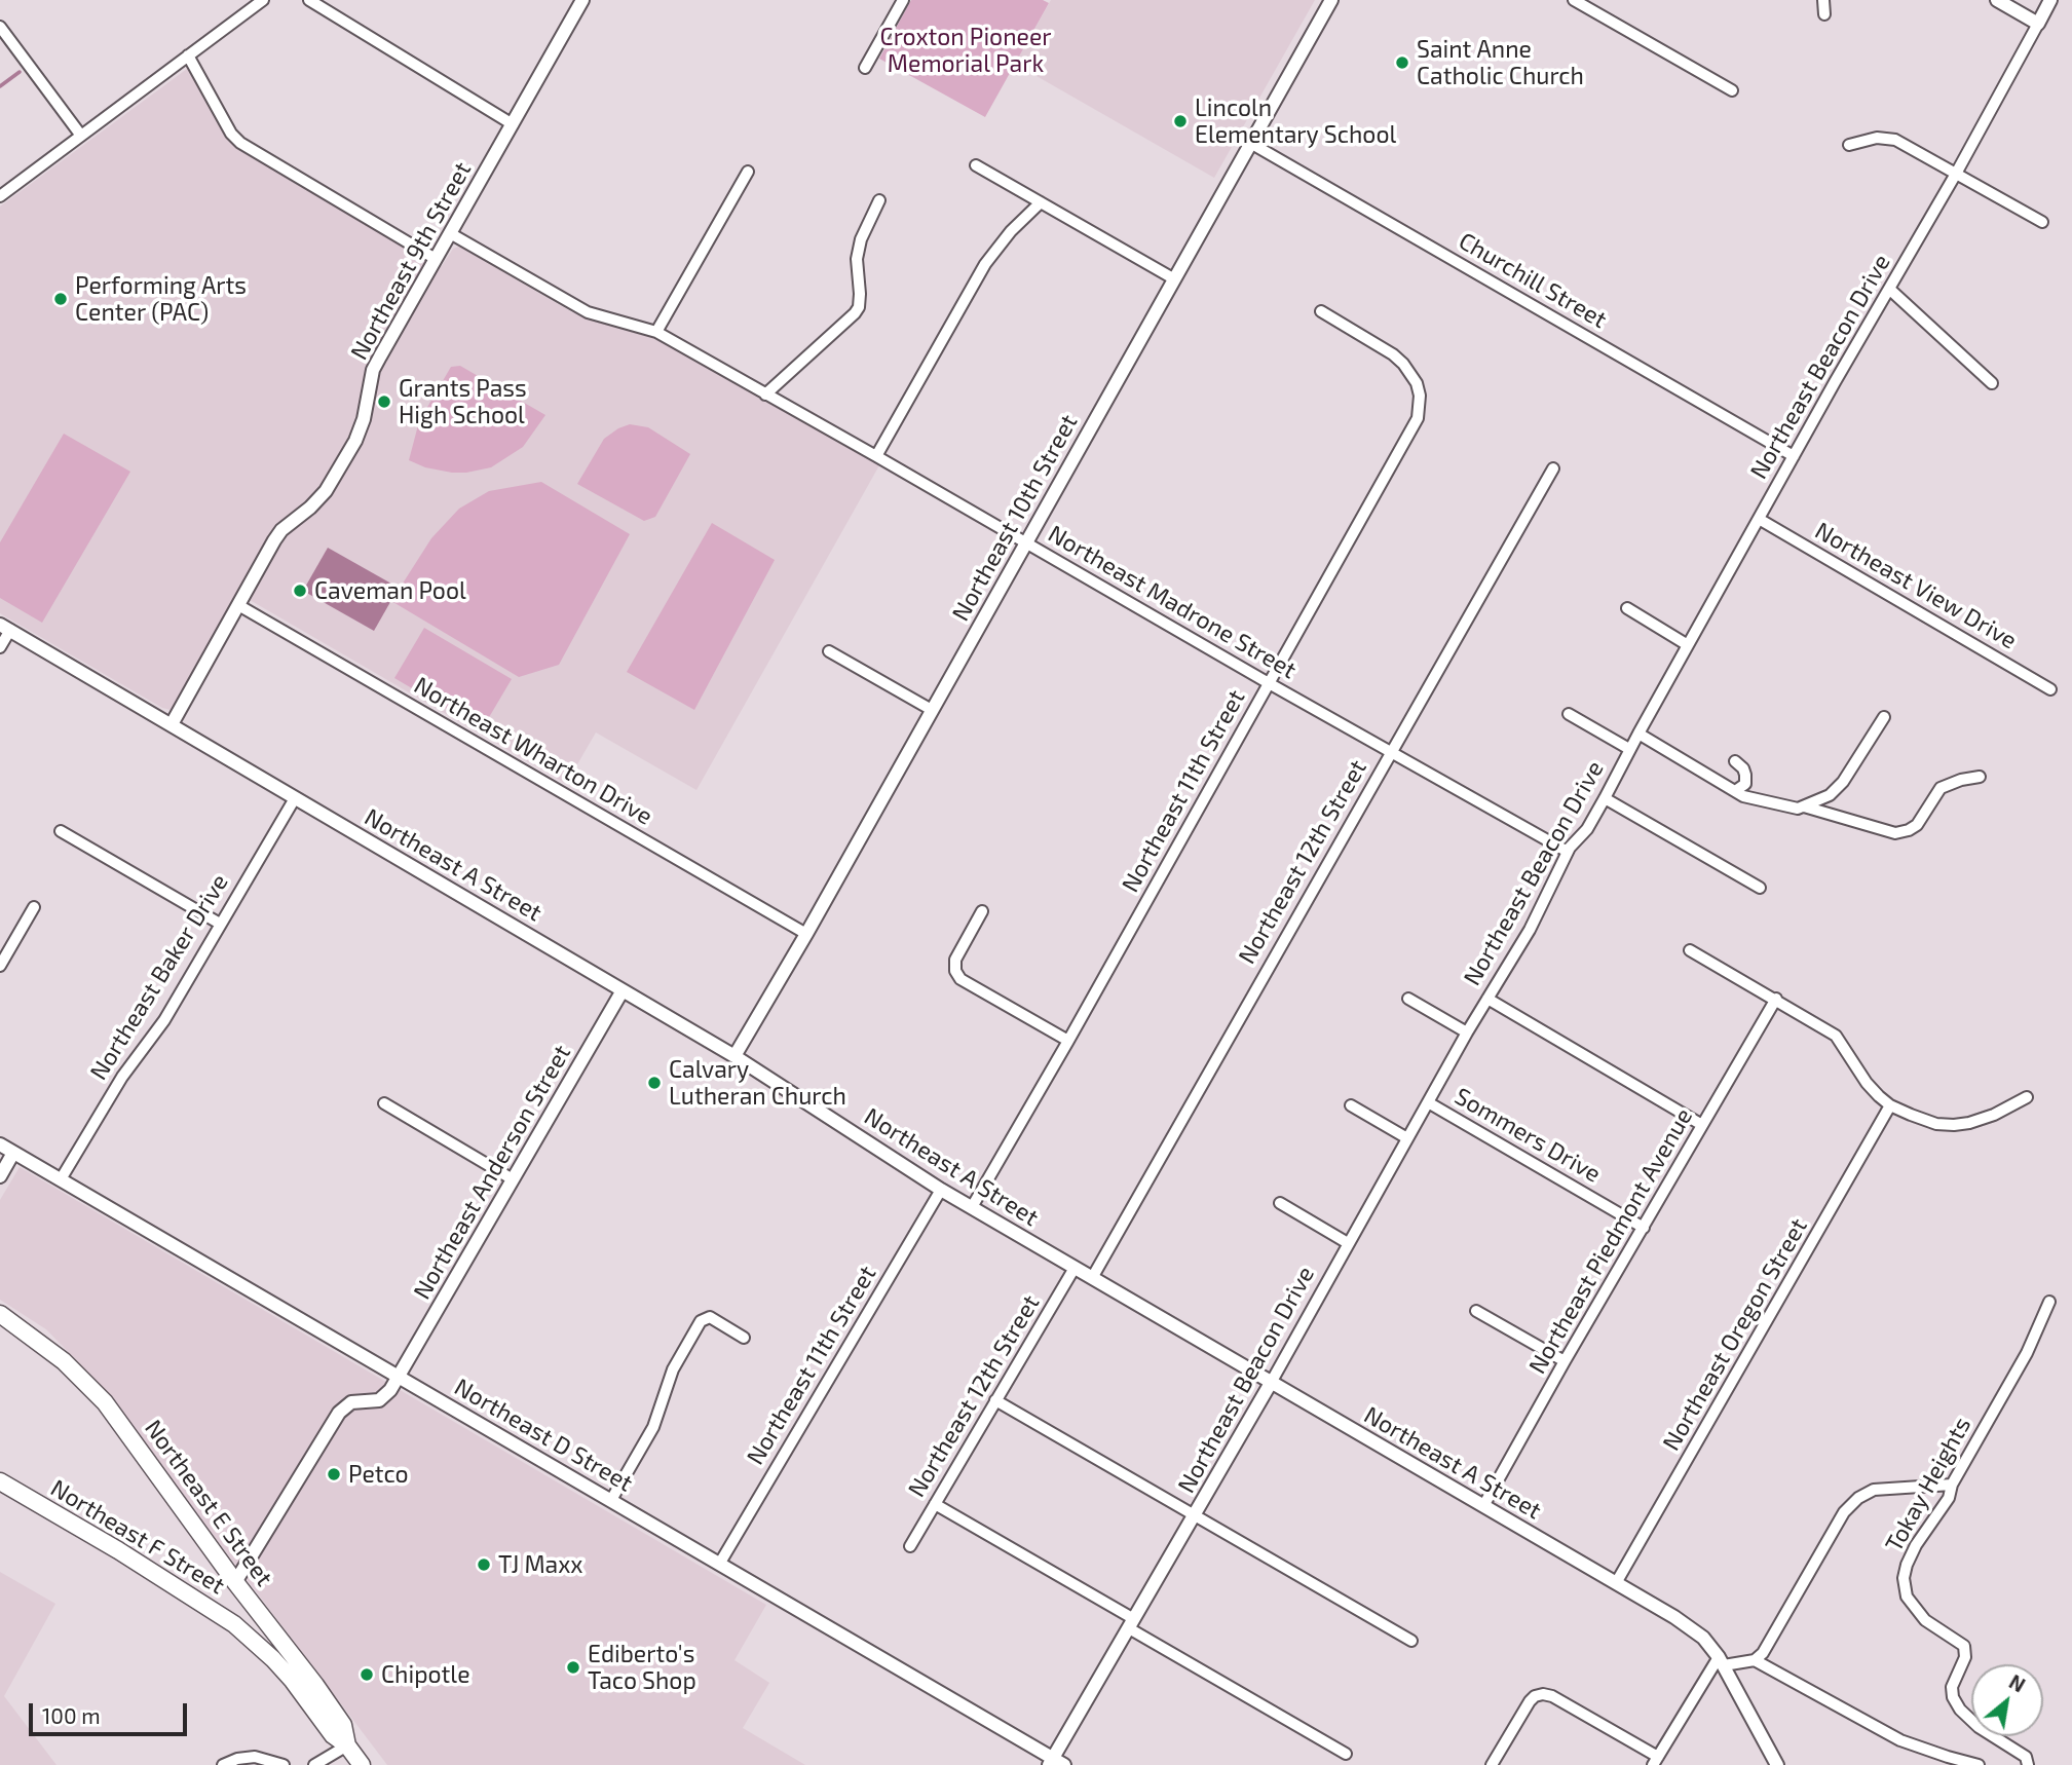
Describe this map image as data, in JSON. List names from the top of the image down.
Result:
{
  "streets": {
    "main road": ["Northeast E Street", "Northeast F Street"],
    "street": [
      "Northeast 9th Street",
      "Churchill Street",
      "Northeast Beacon Drive",
      "Northeast 10th Street",
      "Northeast View Drive",
      "Northeast Madrone Street",
      "Northeast Wharton Drive",
      "Northeast 11th Street",
      "Northeast 12th Street",
      "Northeast A Street",
      "Northeast Baker Drive",
      "Sommers Drive",
      "Northeast Anderson Street",
      "Northeast Piedmont Avenue",
      "Northeast Oregon Street",
      "Northeast D Street",
      "Tokay Heights"
    ]
  },
  "crossings": [
    ["Northeast 9th Street", "Northeast Madrone Street"],
    ["Northeast 9th Street", "Northeast Wharton Drive"],
    ["Northeast 9th Street", "Northeast A Street"],
    ["Churchill Street", "Northeast Beacon Drive"],
    ["Churchill Street", "Northeast 10th Street"],
    ["Northeast Beacon Drive", "Northeast View Drive"],
    ["Northeast Beacon Drive", "Northeast Madrone Street"],
    ["Northeast Beacon Drive", "Northeast A Street"],
    ["Northeast Beacon Drive", "Sommers Drive"],
    ["Northeast Beacon Drive", "Northeast D Street"],
    ["Northeast 10th Street", "Northeast Madrone Street"],
    ["Northeast 10th Street", "Northeast Wharton Drive"],
    ["Northeast 10th Street", "Northeast A Street"],
    ["Northeast Madrone Street", "Northeast 11th Street"],
    ["Northeast Madrone Street", "Northeast 12th Street"],
    ["Northeast 11th Street", "Northeast A Street"],
    ["Northeast 11th Street", "Northeast D Street"],
    ["Northeast 12th Street", "Northeast A Street"],
    ["Northeast A Street", "Northeast Baker Drive"],
    ["Northeast A Street", "Northeast Anderson Street"],
    ["Northeast A Street", "Northeast Piedmont Avenue"],
    ["Northeast A Street", "Northeast Oregon Street"],
    ["Northeast Baker Drive", "Northeast D Street"],
    ["Sommers Drive", "Northeast Piedmont Avenue"],
    ["Northeast Anderson Street", "Northeast D Street"],
    ["Northeast Anderson Street", "Northeast E Street"],
    ["Northeast E Street", "Northeast F Street"]
  ],
  "parks": ["Croxton Pioneer Memorial Park"],
  "places": [
    "Saint Anne Catholic Church",
    "Lincoln Elementary School",
    "Performing Arts Center (PAC)",
    "Grants Pass High School",
    "Caveman Pool",
    "Calvary Lutheran Church",
    "Petco",
    "TJ Maxx",
    "Ediberto's Taco Shop",
    "Chipotle"
  ],
  "scale_bar": "100 m",
  "north": "top right"
}
